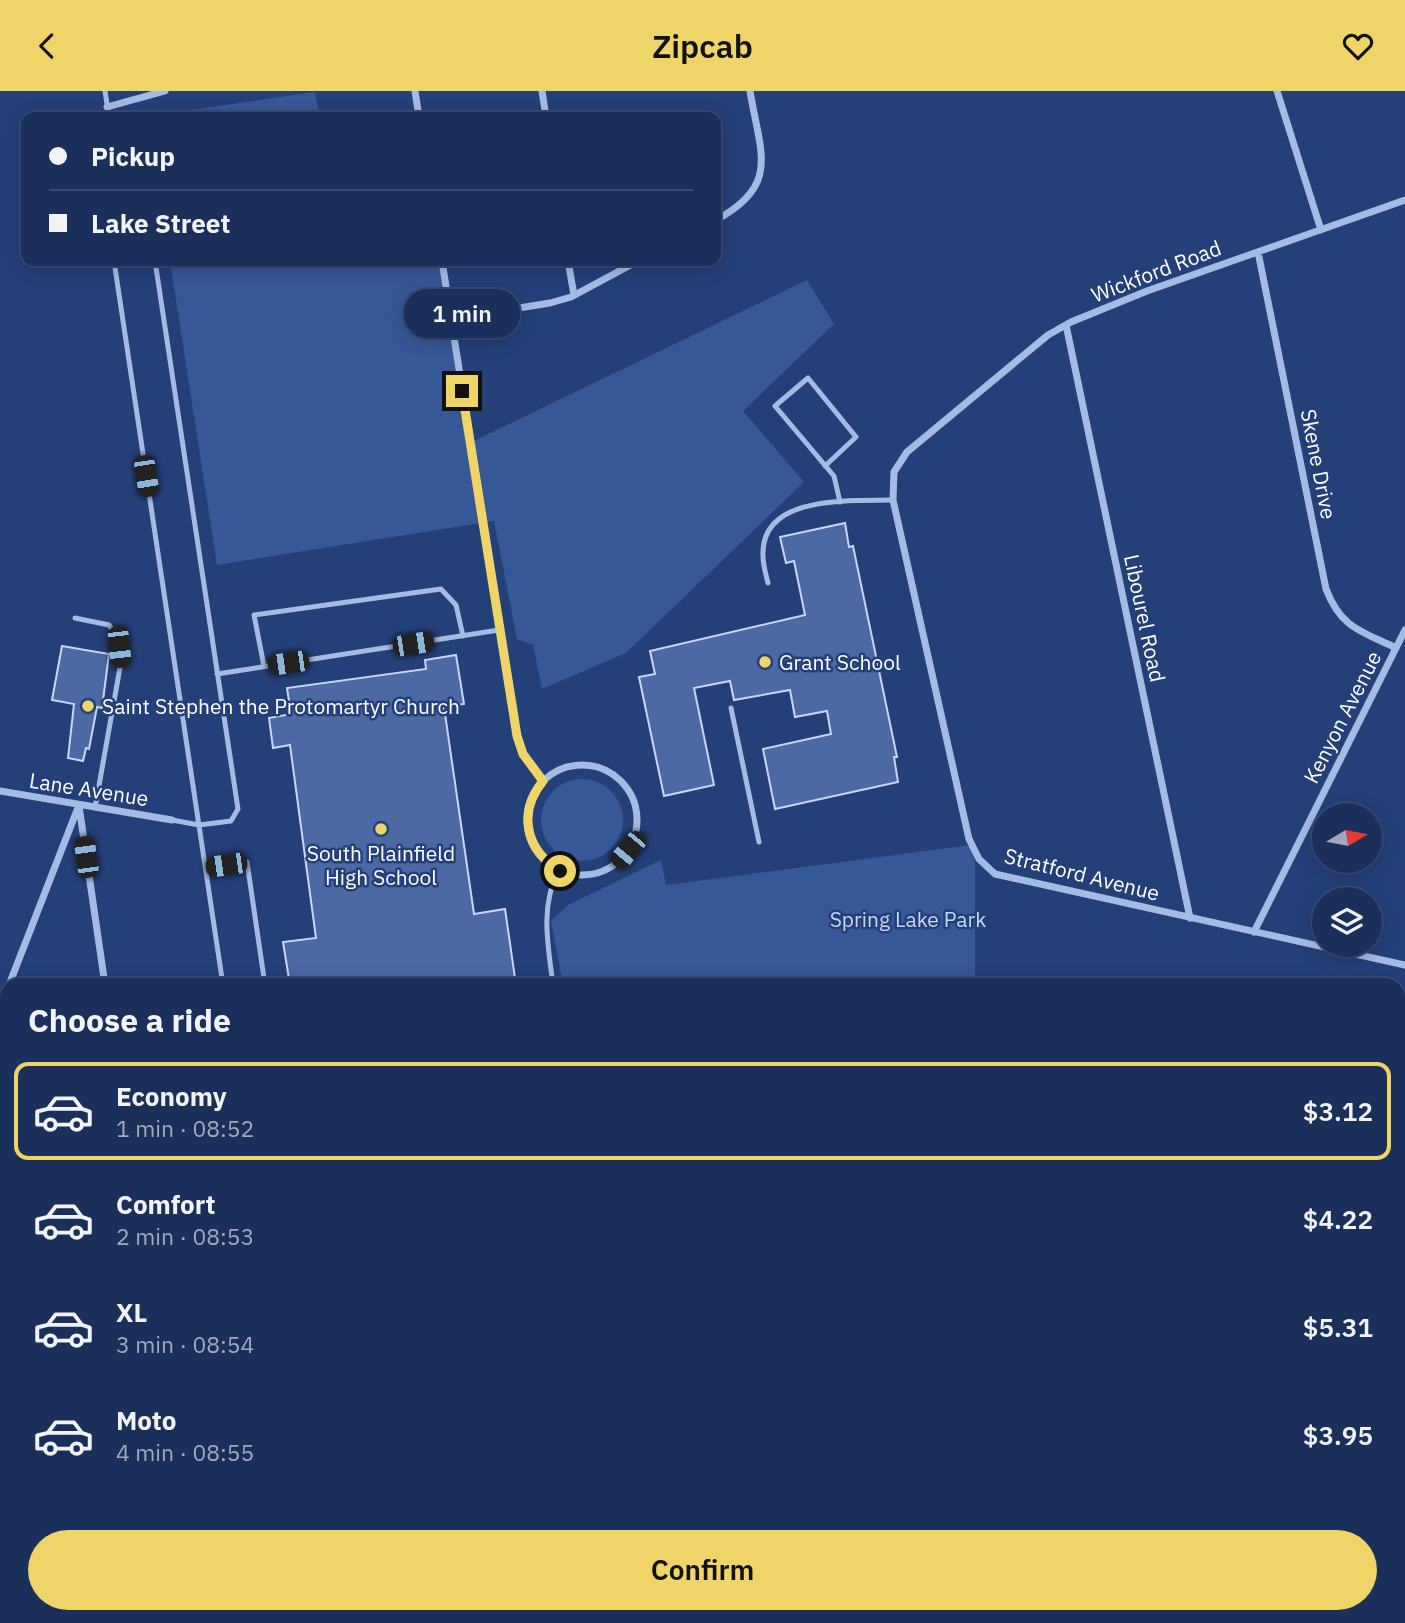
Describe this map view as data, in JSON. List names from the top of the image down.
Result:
{
  "streets": {
    "street": [
      "Wickford Road",
      "Skene Drive",
      "Libourel Road",
      "Kenyon Avenue",
      "Lane Avenue",
      "Stratford Avenue"
    ]
  },
  "crossings": [
    ["Wickford Road", "Skene Drive"],
    ["Wickford Road", "Libourel Road"],
    ["Wickford Road", "Stratford Avenue"],
    ["Skene Drive", "Kenyon Avenue"],
    ["Libourel Road", "Stratford Avenue"],
    ["Kenyon Avenue", "Stratford Avenue"]
  ],
  "parks": ["Spring Lake Park"],
  "places": ["Grant School", "Saint Stephen the Protomartyr Church", "South Plainfield High School"],
  "north": "right",
  "page": {
    "header": "Zipcab",
    "banner": ["Pickup", "Lake Street"],
    "bubble": "1 min",
    "heading": "Choose a ride",
    "list": [
      {
        "name": "Economy",
        "note": "1 min · 08:52",
        "value": "$3.12"
      },
      {
        "name": "Comfort",
        "note": "2 min · 08:53",
        "value": "$4.22"
      },
      {
        "name": "XL",
        "note": "3 min · 08:54",
        "value": "$5.31"
      },
      {
        "name": "Moto",
        "note": "4 min · 08:55",
        "value": "$3.95"
      }
    ],
    "buttons": "Confirm"
  }
}
